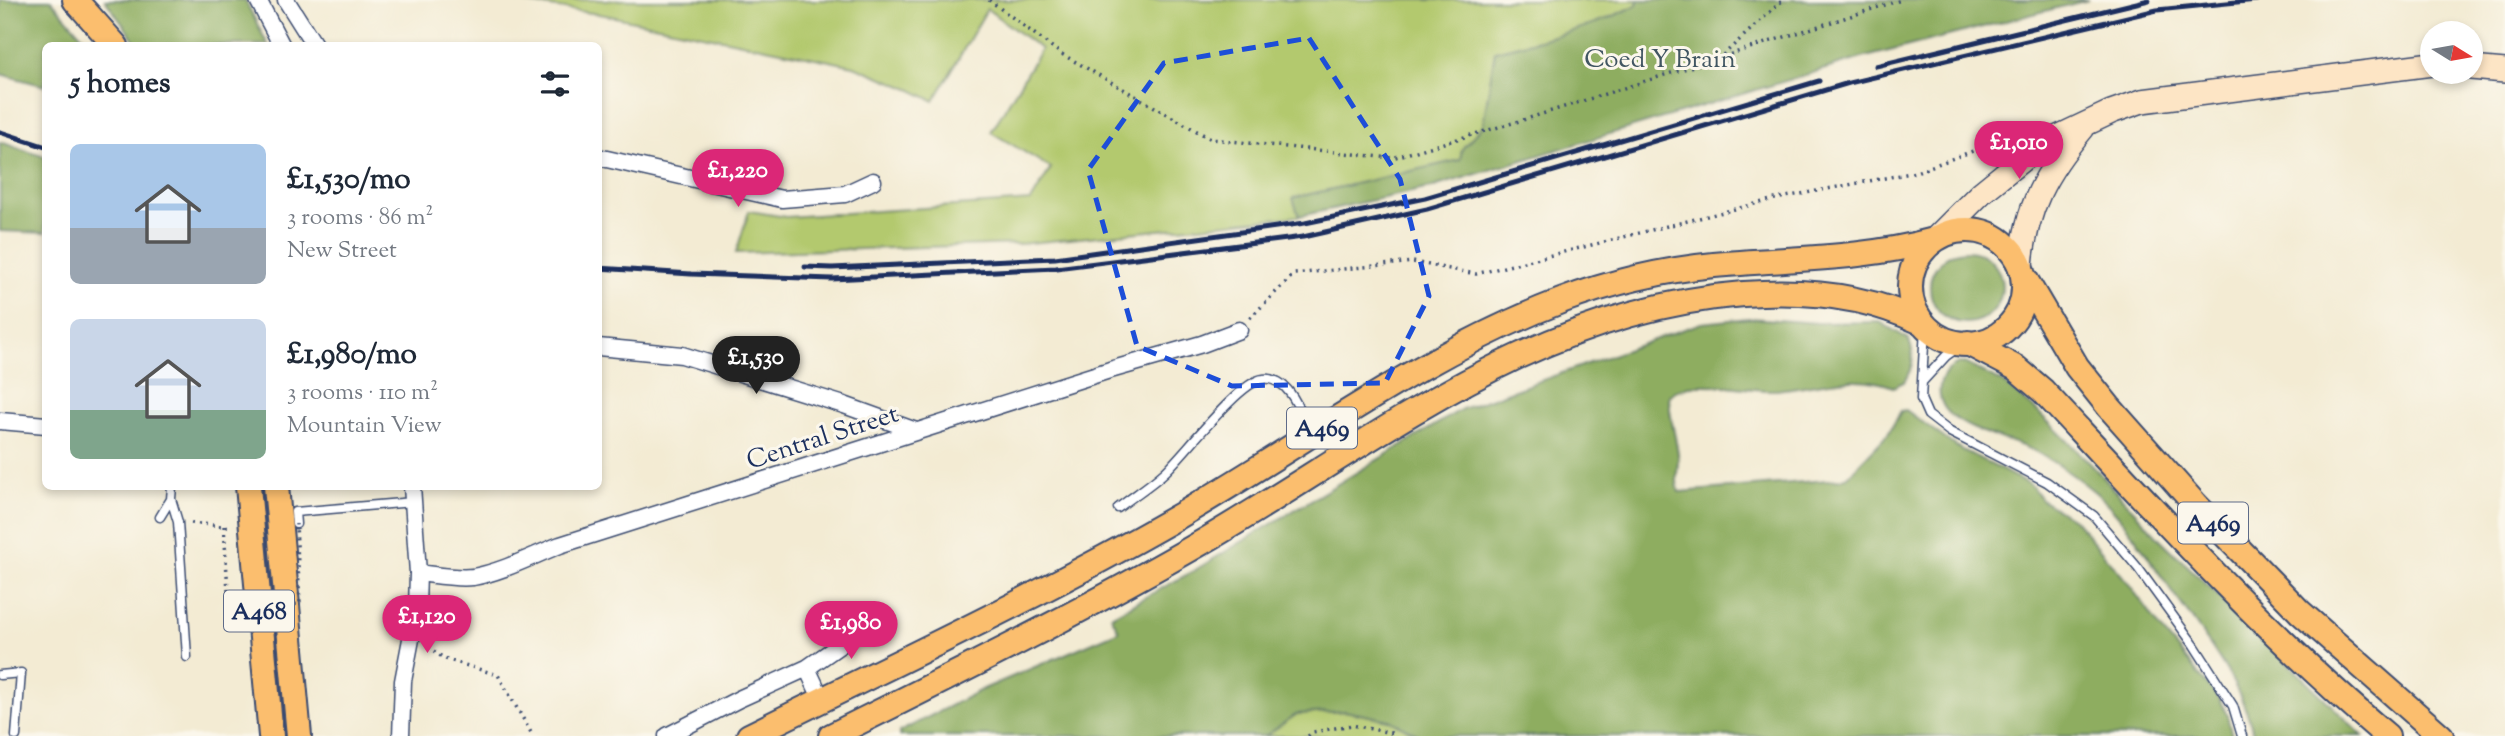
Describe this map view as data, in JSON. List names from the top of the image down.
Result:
{
  "streets": {
    "main road": ["A469", "A468"],
    "street": ["Central Street"]
  },
  "parks": ["Coed Y Brain"],
  "north": "right",
  "page": {
    "heading": "5 homes",
    "price": [
      "£1,010",
      "£1,220",
      "£1,530",
      "£1,120",
      "£1,980"
    ],
    "list": [
      {
        "name": "£1,530/mo",
        "note": "3 rooms · 86 m² · New Street"
      },
      {
        "name": "£1,980/mo",
        "note": "3 rooms · 110 m² · Mountain View"
      }
    ]
  }
}
